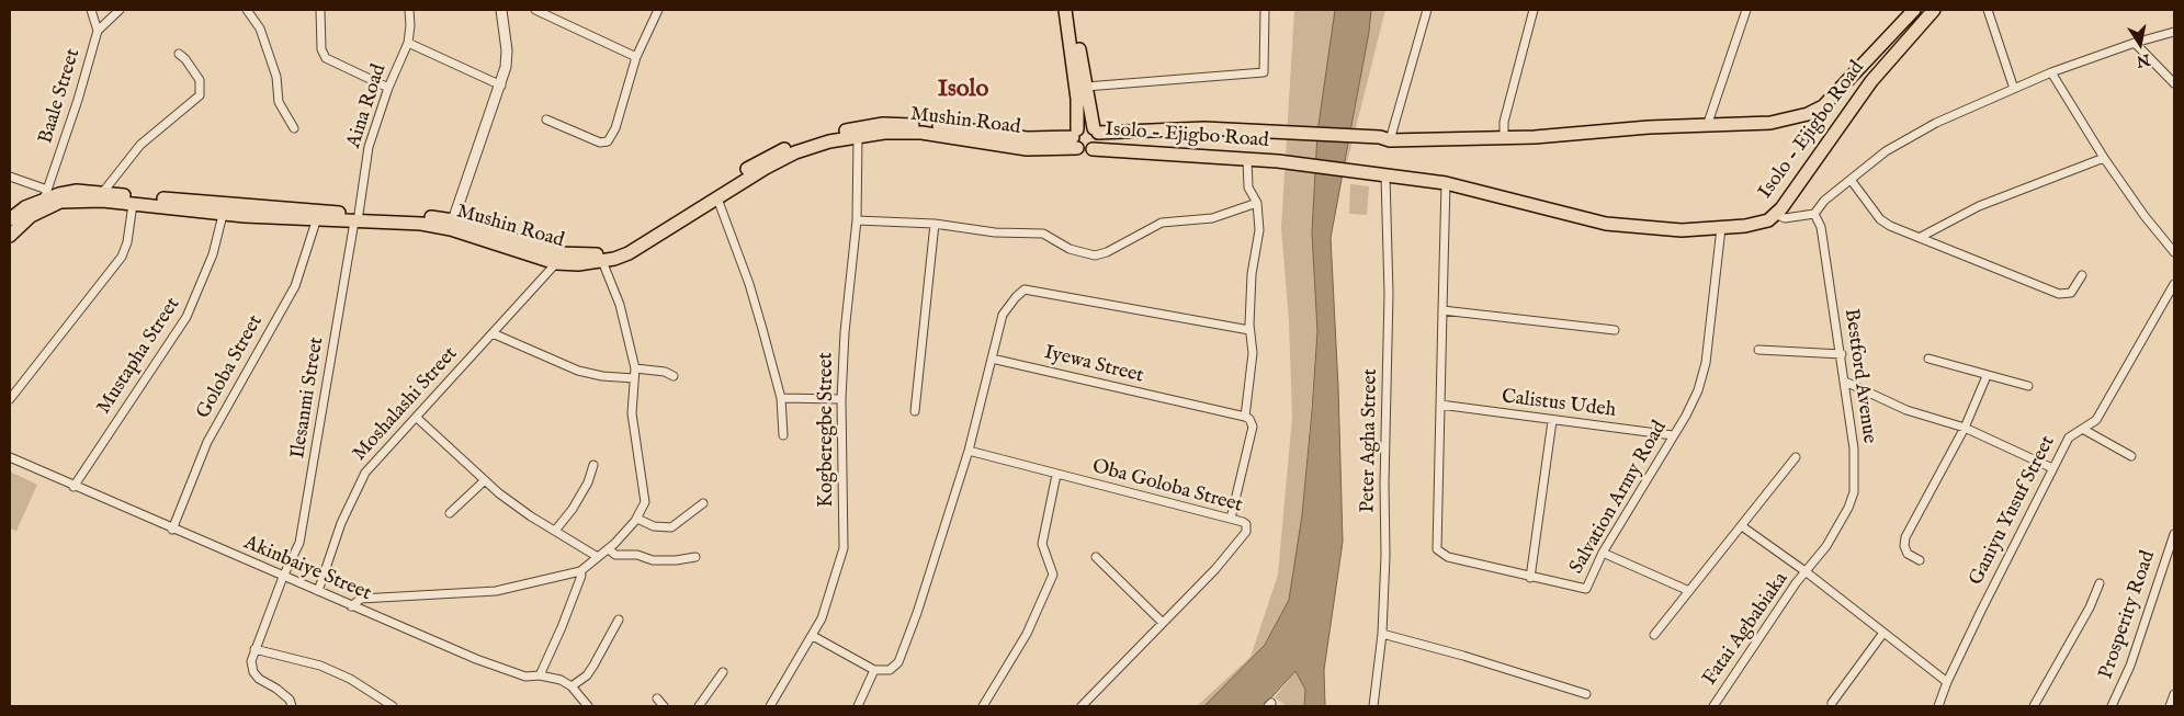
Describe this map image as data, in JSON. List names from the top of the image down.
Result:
{
  "streets": {
    "main road": ["Mushin Road", "Isolo - Ejigbo Road"],
    "street": [
      "Baale Street",
      "Aina Road",
      "Mustapha Street",
      "Iyewa Street",
      "Goloba Street",
      "Bestford Avenue",
      "Ilesanmi Street",
      "Moshalashi Street",
      "Calistus Udeh",
      "Kogberegbe Street",
      "Peter Agha Street",
      "Oba Goloba Street",
      "Salvation Army Road",
      "Ganiyu Yusuf Street",
      "Akinbaiye Street",
      "Prosperity Road",
      "Fatai Agbabiaka"
    ]
  },
  "crossings": [
    ["Baale Street", "Mushin Road"],
    ["Aina Road", "Mushin Road"],
    ["Aina Road", "Ilesanmi Street"],
    ["Mushin Road", "Isolo - Ejigbo Road"],
    ["Mushin Road", "Mustapha Street"],
    ["Mushin Road", "Goloba Street"],
    ["Mushin Road", "Ilesanmi Street"],
    ["Mushin Road", "Moshalashi Street"],
    ["Mushin Road", "Kogberegbe Street"],
    ["Isolo - Ejigbo Road", "Peter Agha Street"],
    ["Isolo - Ejigbo Road", "Salvation Army Road"],
    ["Mustapha Street", "Akinbaiye Street"],
    ["Goloba Street", "Akinbaiye Street"],
    ["Bestford Avenue", "Fatai Agbabiaka"],
    ["Ilesanmi Street", "Akinbaiye Street"],
    ["Moshalashi Street", "Akinbaiye Street"],
    ["Calistus Udeh", "Salvation Army Road"]
  ],
  "districts": ["Isolo"],
  "north": "bottom"
}
